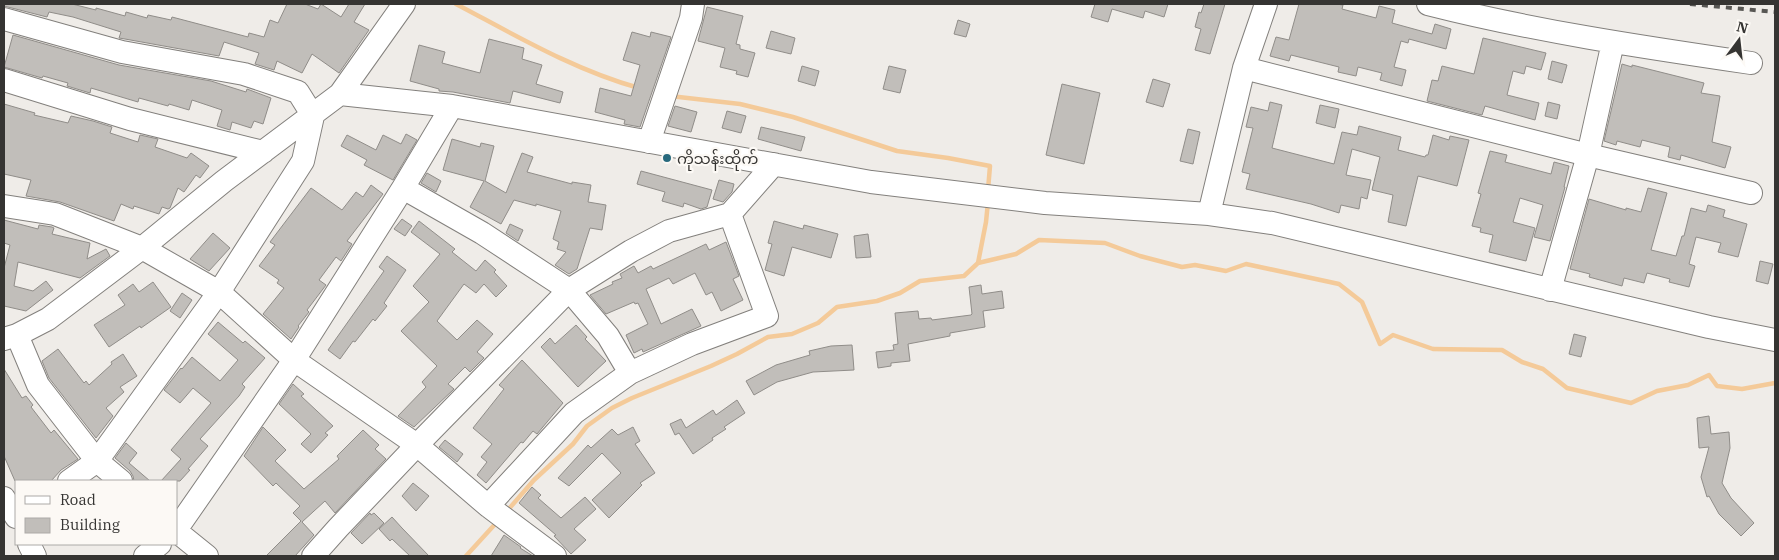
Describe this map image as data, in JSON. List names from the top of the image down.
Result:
{
  "places": ["ကိုသန်းထိုက်"],
  "legend": ["Road", "Building"],
  "north": "top"
}
